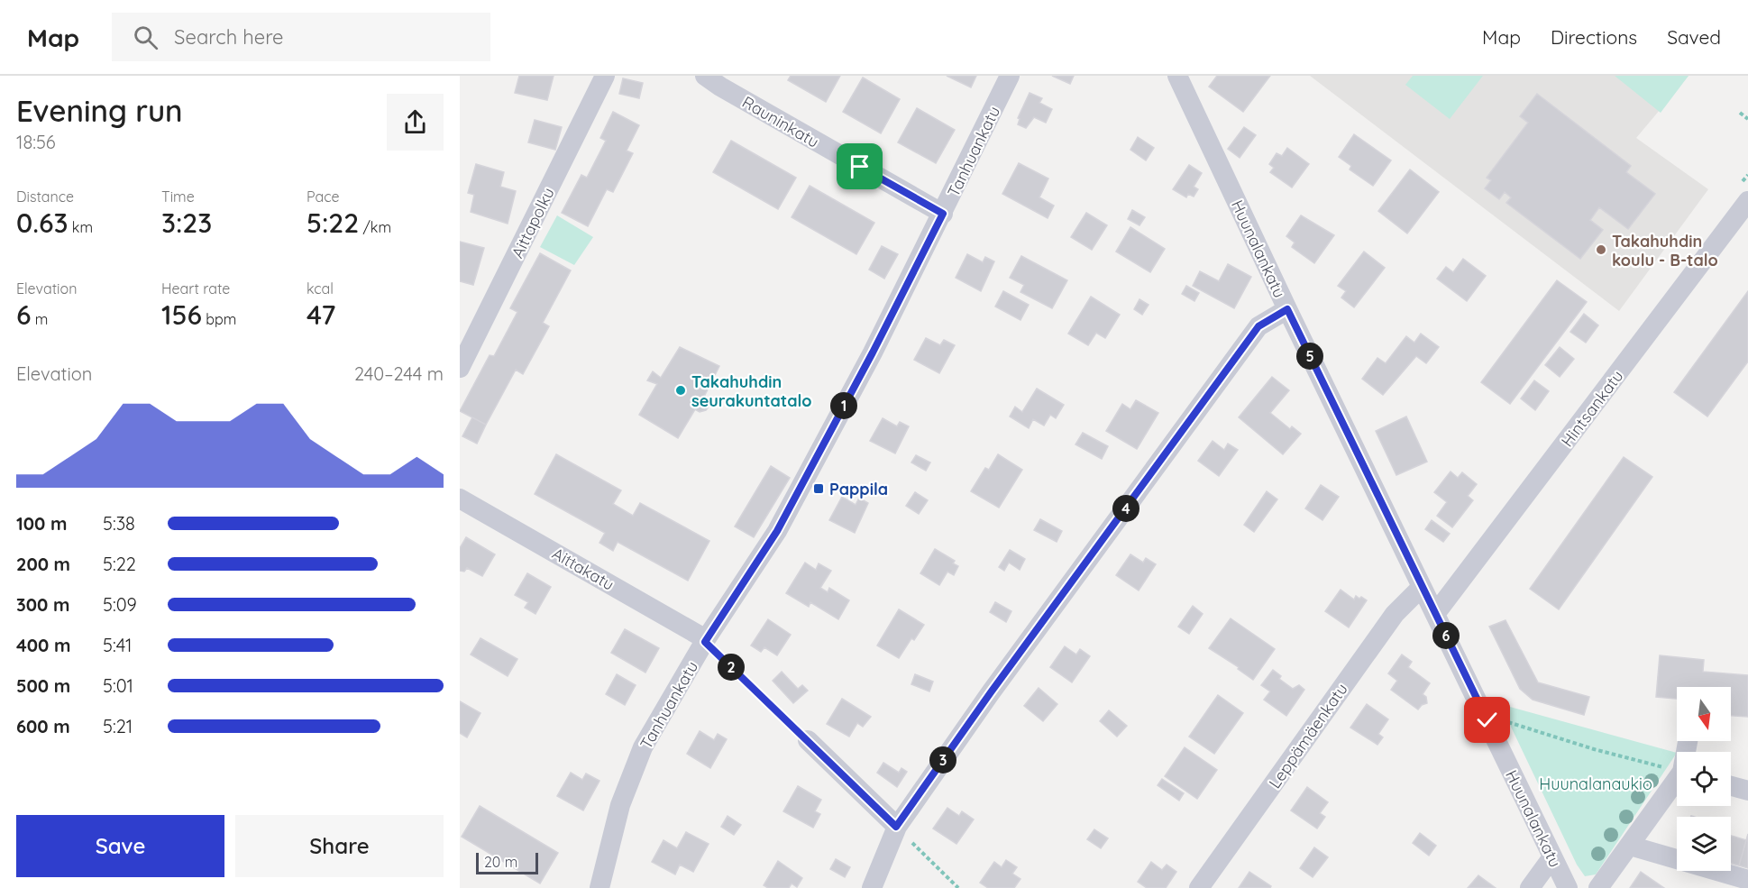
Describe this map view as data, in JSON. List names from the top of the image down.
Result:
{
  "streets": {
    "street": [
      "Rauninkatu",
      "Tanhuankatu",
      "Aittapolku",
      "Huunalankatu",
      "Hintsankatu",
      "Aittakatu",
      "Leppämäenkatu"
    ]
  },
  "crossings": [
    ["Rauninkatu", "Tanhuankatu"],
    ["Tanhuankatu", "Aittakatu"],
    ["Huunalankatu", "Hintsankatu"],
    ["Huunalankatu", "Leppämäenkatu"]
  ],
  "parks": ["Huunalanaukio"],
  "places": {
    "other": ["Takahuhdin koulu - B-talo", "Takahuhdin seurakuntatalo"],
    "transit": ["Pappila"]
  },
  "scale_bar": "20 m",
  "north": "bottom",
  "page": {
    "header": "Map",
    "search": "Search here",
    "nav": ["Map", "Directions", "Saved"],
    "heading": ["Evening run", "18:56"],
    "stats": [
      ["Distance", "0.63 km"],
      ["Time", "3:23"],
      ["Pace", "5:22 /km"],
      ["Elevation", "6 m"],
      ["Heart rate", "156 bpm"],
      ["kcal", "47"]
    ],
    "pins": [
      "5",
      "1",
      "4",
      "6",
      "2",
      "3"
    ],
    "chart": ["Elevation", "240–244 m"],
    "list": [
      {
        "name": "100 m",
        "note": "5:38"
      },
      {
        "name": "200 m",
        "note": "5:22"
      },
      {
        "name": "300 m",
        "note": "5:09"
      },
      {
        "name": "400 m",
        "note": "5:41"
      },
      {
        "name": "500 m",
        "note": "5:01"
      },
      {
        "name": "600 m",
        "note": "5:21"
      }
    ],
    "buttons": ["Save", "Share"],
    "scale": "20 m"
  }
}
